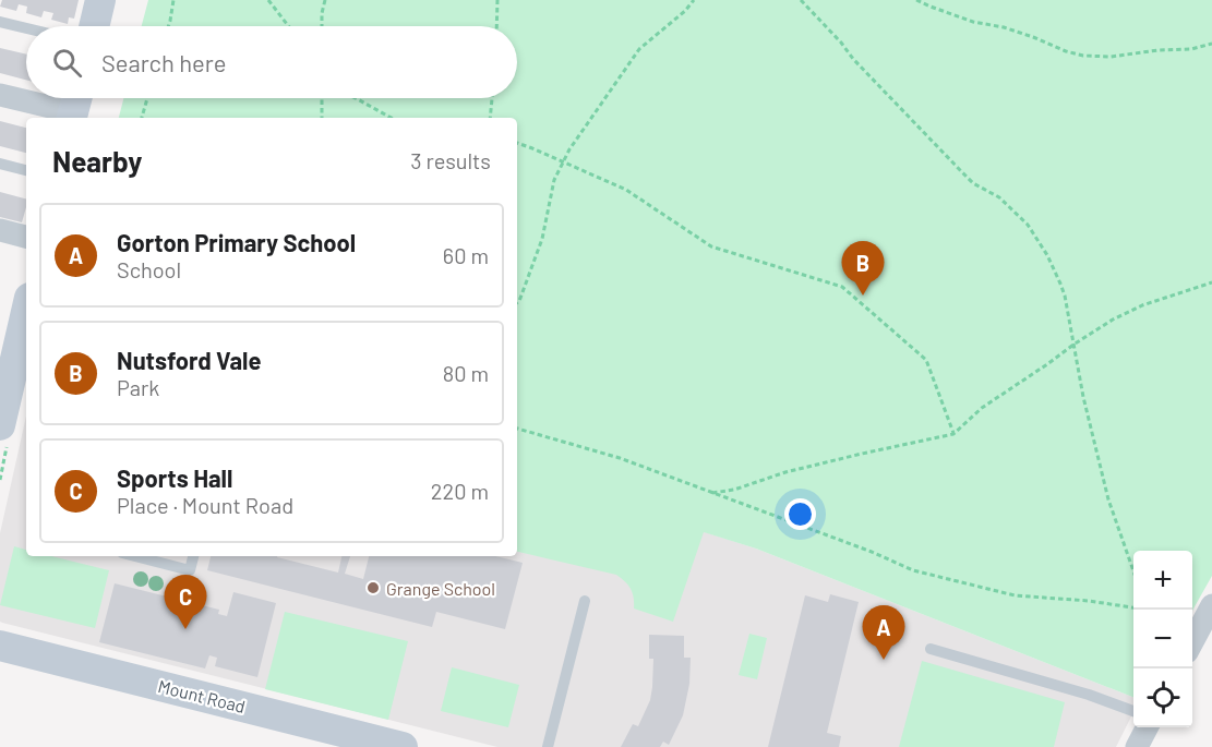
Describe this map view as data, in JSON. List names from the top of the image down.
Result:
{
  "streets": {
    "main road": ["Mount Road"]
  },
  "places": ["Grange School"],
  "page": {
    "search": "Search here",
    "heading": ["Nearby", "3 results"],
    "list": [
      {
        "mark": "A",
        "name": "Gorton Primary School",
        "note": "School",
        "value": "60 m"
      },
      {
        "mark": "B",
        "name": "Nutsford Vale",
        "note": "Park",
        "value": "80 m"
      },
      {
        "mark": "C",
        "name": "Sports Hall",
        "note": "Place · Mount Road",
        "value": "220 m"
      }
    ],
    "pins": ["B", "C", "A"],
    "map_buttons": ["+", "−"]
  }
}
